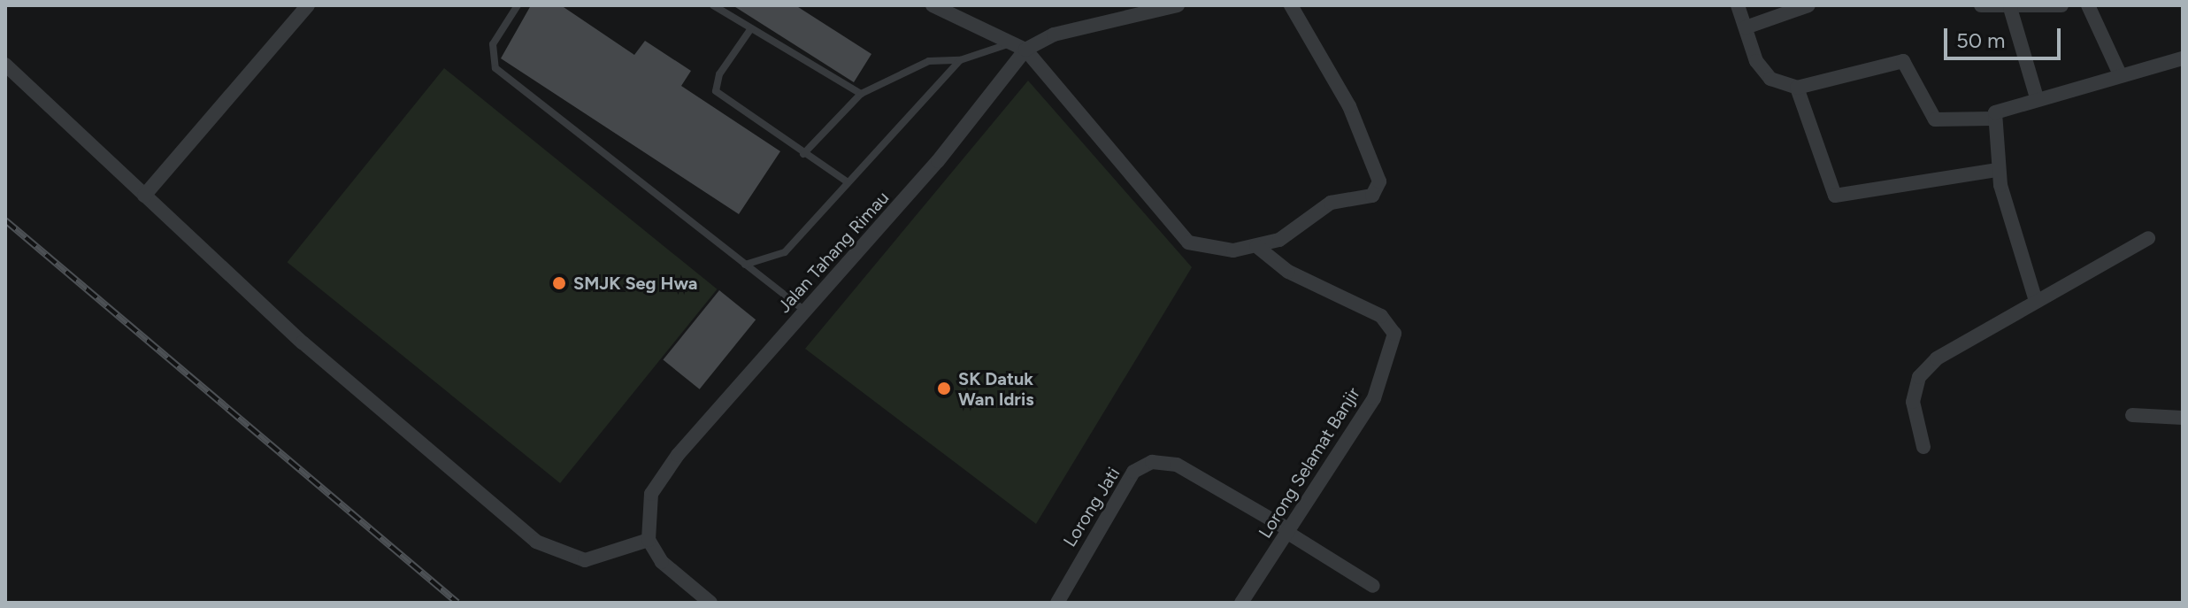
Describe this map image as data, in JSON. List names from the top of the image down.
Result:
{
  "streets": {
    "street": ["Jalan Tahang Rimau", "Lorong Selamat Banjir", "Lorong Jati"]
  },
  "crossings": [
    ["Lorong Selamat Banjir", "Lorong Jati"]
  ],
  "places": ["SMJK Seg Hwa", "SK Datuk Wan Idris"],
  "scale_bar": "50 m"
}
